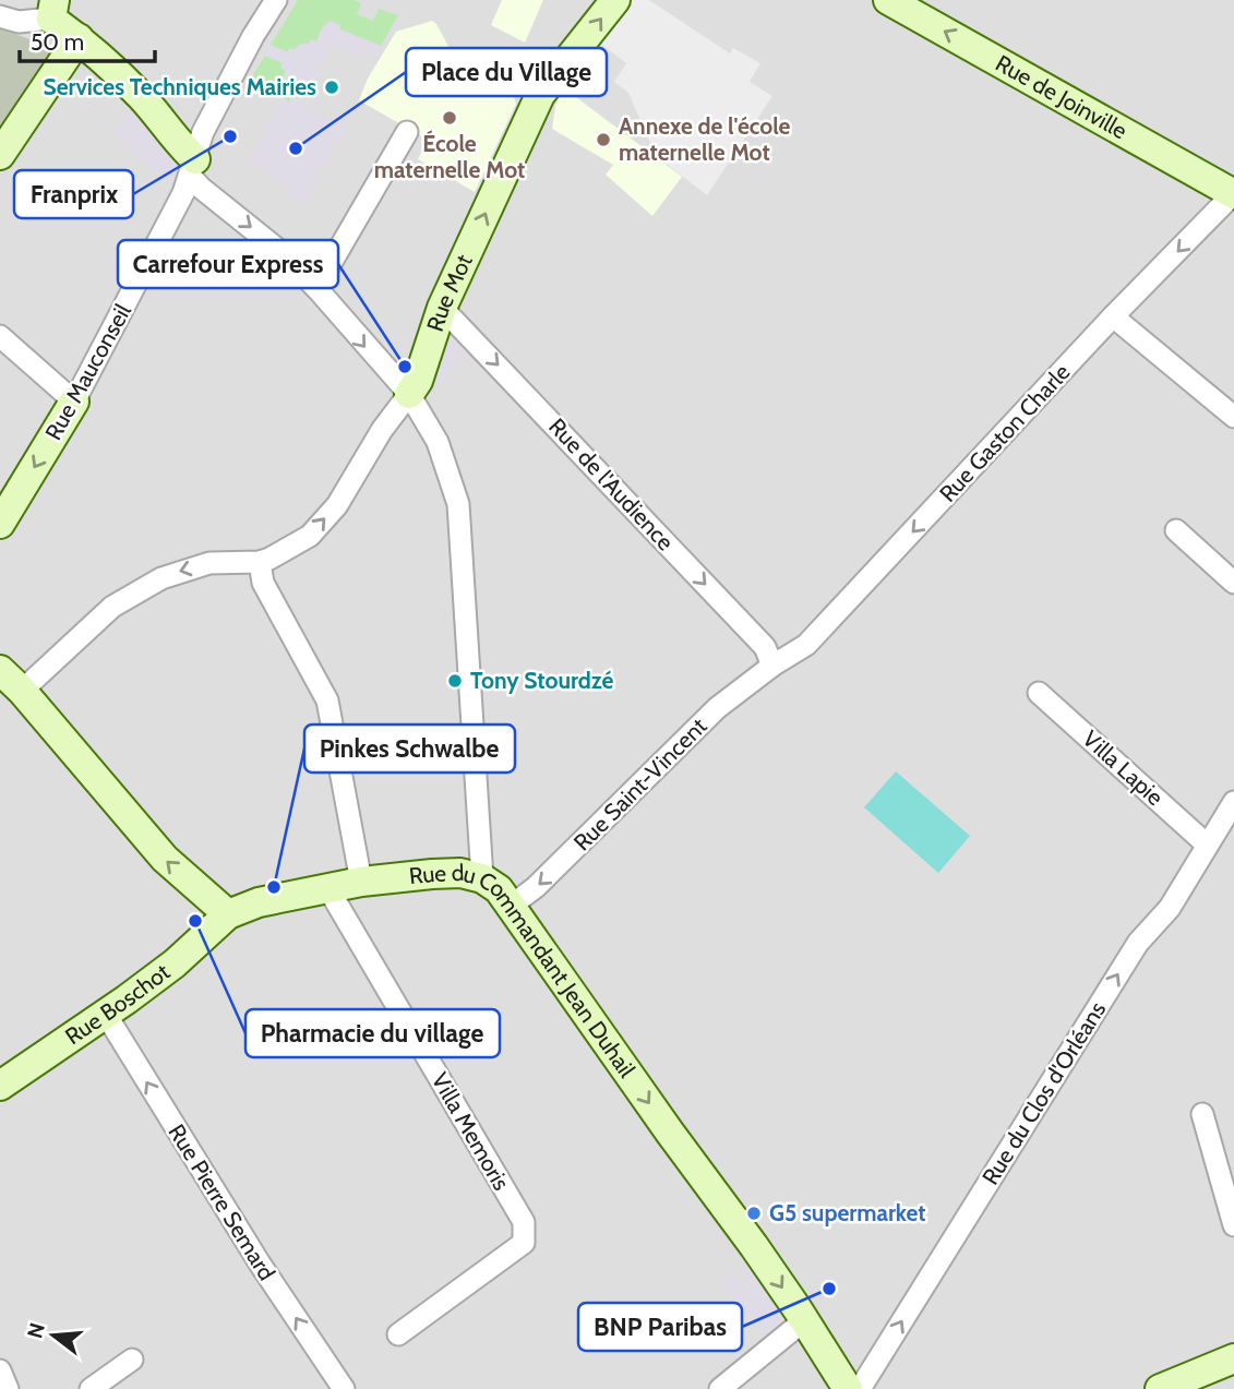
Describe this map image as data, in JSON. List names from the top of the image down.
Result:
{
  "streets": {
    "street": [
      "Rue de Joinville",
      "Rue Mot",
      "Rue Mauconseil",
      "Rue Gaston Charle",
      "Rue de l'Audience",
      "Villa Lapie",
      "Rue Saint-Vincent",
      "Rue du Commandant Jean Duhail",
      "Rue Boschot",
      "Rue du Clos d'Orléans",
      "Villa Memoris",
      "Rue Pierre Semard"
    ]
  },
  "crossings": [
    ["Rue de Joinville", "Rue Gaston Charle"],
    ["Rue Mot", "Rue de l'Audience"],
    ["Rue Gaston Charle", "Rue de l'Audience"],
    ["Rue Gaston Charle", "Rue Saint-Vincent"],
    ["Rue de l'Audience", "Rue Saint-Vincent"],
    ["Villa Lapie", "Rue du Clos d'Orléans"],
    ["Rue Saint-Vincent", "Rue du Commandant Jean Duhail"],
    ["Rue du Commandant Jean Duhail", "Rue Boschot"],
    ["Rue du Commandant Jean Duhail", "Villa Memoris"],
    ["Rue Boschot", "Rue Pierre Semard"]
  ],
  "one_way": [
    "Rue de Joinville",
    "Rue Mot",
    "Rue Gaston Charle",
    "Rue de l'Audience",
    "Rue Saint-Vincent",
    "Rue du Commandant Jean Duhail",
    "Rue du Clos d'Orléans",
    "Rue Pierre Semard"
  ],
  "places": [
    "Services Techniques Mairies",
    "École maternelle Mot",
    "Franprix",
    "Annexe de l'école maternelle Mot",
    "Place du Village",
    "Carrefour Express",
    "Tony Stourdzé",
    "Pinkes Schwalbe",
    "Pharmacie du village",
    "G5 supermarket",
    "BNP Paribas"
  ],
  "scale_bar": "50 m",
  "north": "left"
}
